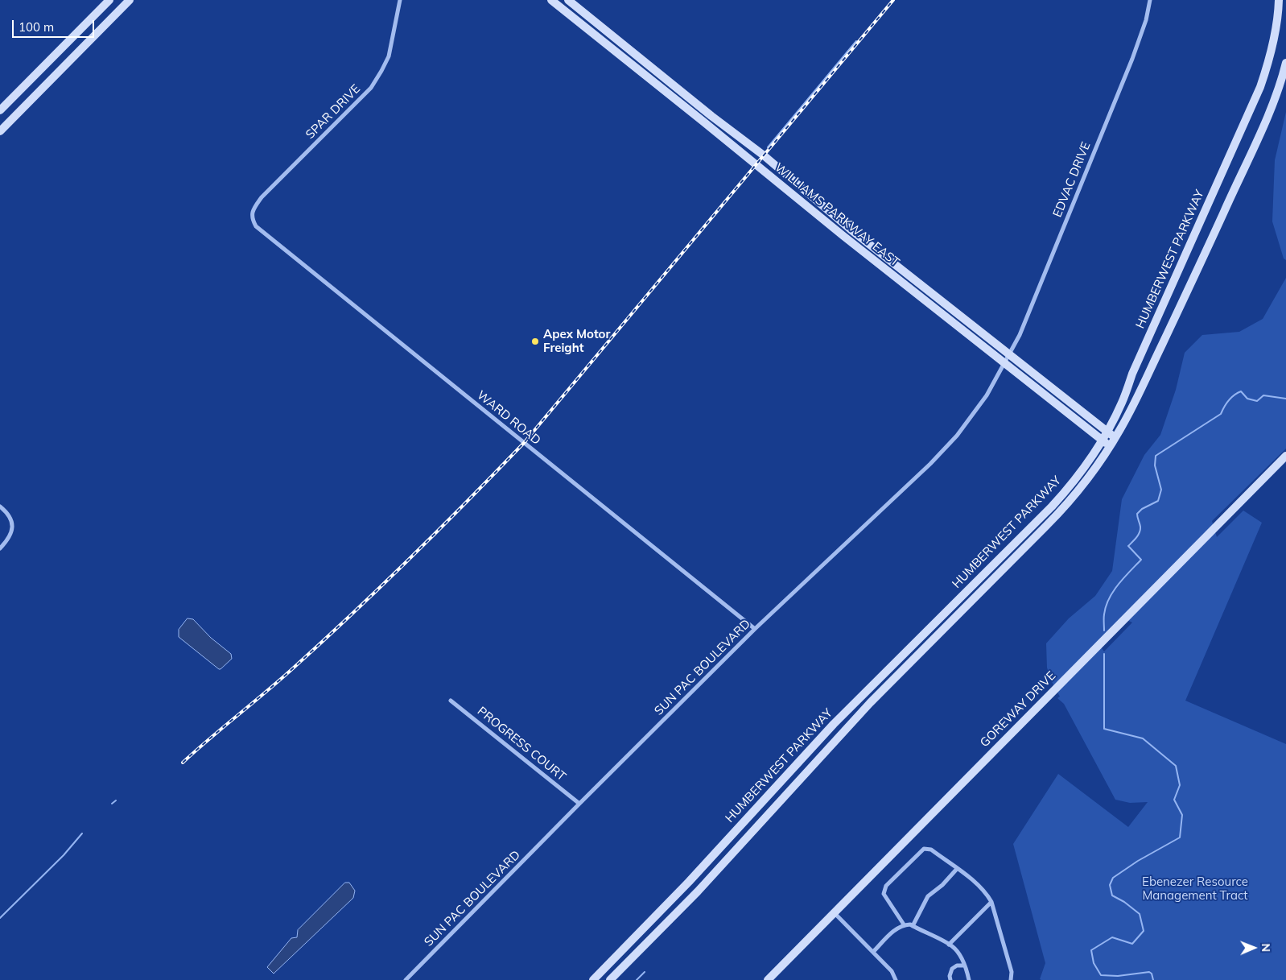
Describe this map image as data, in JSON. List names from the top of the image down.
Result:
{
  "streets": {
    "main road": ["WILLIAMS PARKWAY EAST", "HUMBERWEST PARKWAY", "GOREWAY DRIVE"],
    "street": [
      "SPAR DRIVE",
      "EDVAC DRIVE",
      "WARD ROAD",
      "SUN PAC BOULEVARD",
      "PROGRESS COURT"
    ]
  },
  "crossings": [
    ["SPAR DRIVE", "WARD ROAD"],
    ["EDVAC DRIVE", "WILLIAMS PARKWAY EAST"],
    ["EDVAC DRIVE", "SUN PAC BOULEVARD"],
    ["WILLIAMS PARKWAY EAST", "HUMBERWEST PARKWAY"],
    ["WILLIAMS PARKWAY EAST", "SUN PAC BOULEVARD"],
    ["WARD ROAD", "SUN PAC BOULEVARD"],
    ["SUN PAC BOULEVARD", "PROGRESS COURT"]
  ],
  "parks": ["Ebenezer Resource Management Tract"],
  "places": ["Apex Motor Freight"],
  "scale_bar": "100 m",
  "north": "right"
}
